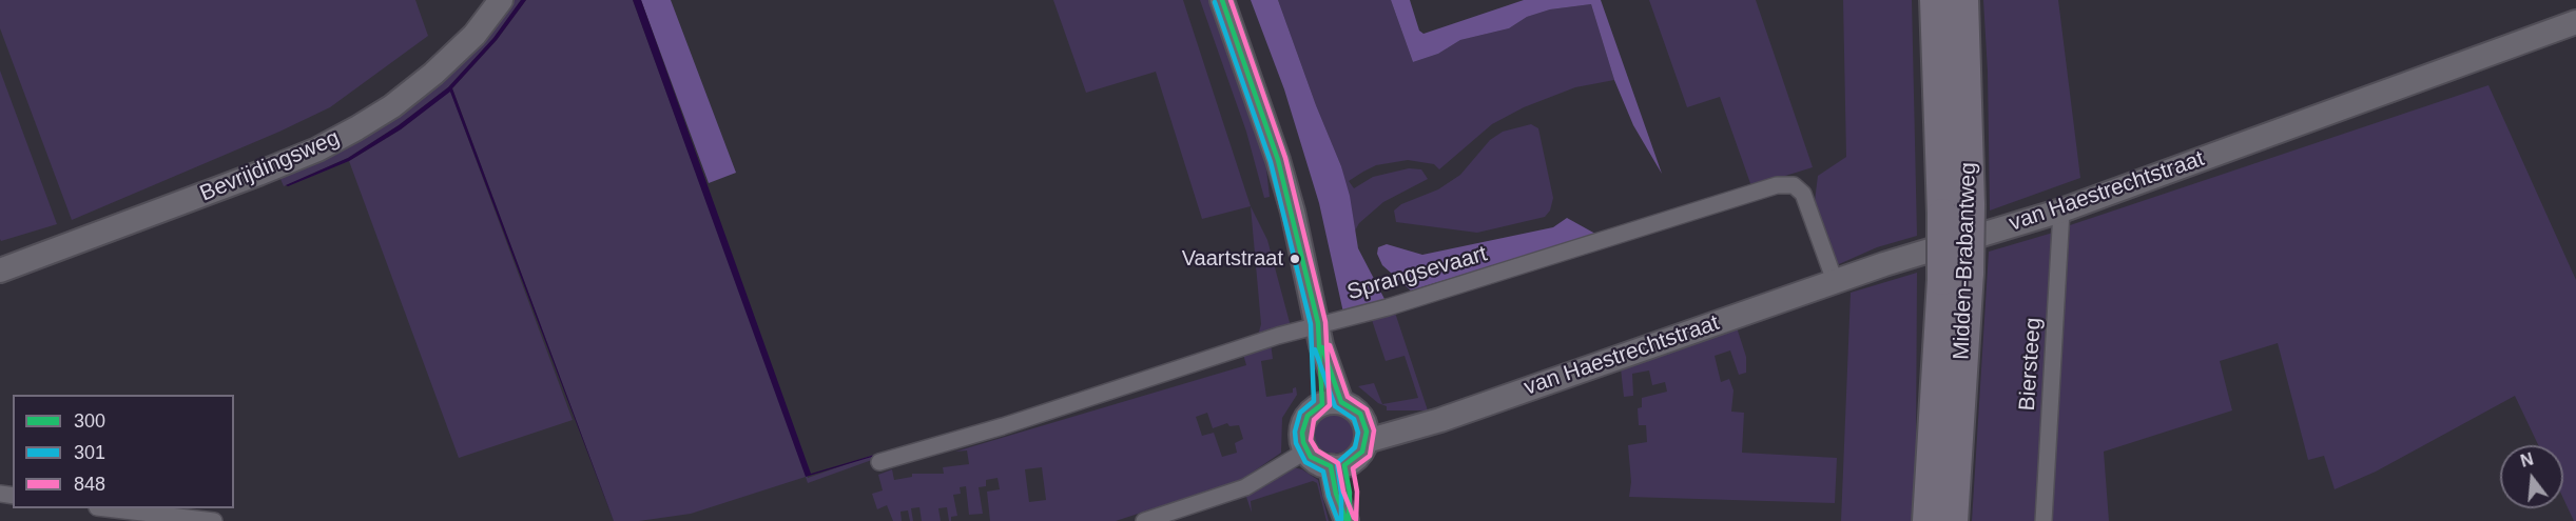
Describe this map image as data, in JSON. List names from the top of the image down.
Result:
{
  "streets": {
    "highway": ["Midden-Brabantweg"],
    "street": [
      "Bevrijdingsweg",
      "van Haestrechtstraat",
      "Sprangsevaart",
      "Biersteeg"
    ]
  },
  "crossings": [
    ["van Haestrechtstraat", "Sprangsevaart"],
    ["van Haestrechtstraat", "Biersteeg"]
  ],
  "places": ["Vaartstraat"],
  "lines": ["transit line 300", "transit line 848", "transit line 301"],
  "legend": ["300", "301", "848"],
  "north": "top"
}
